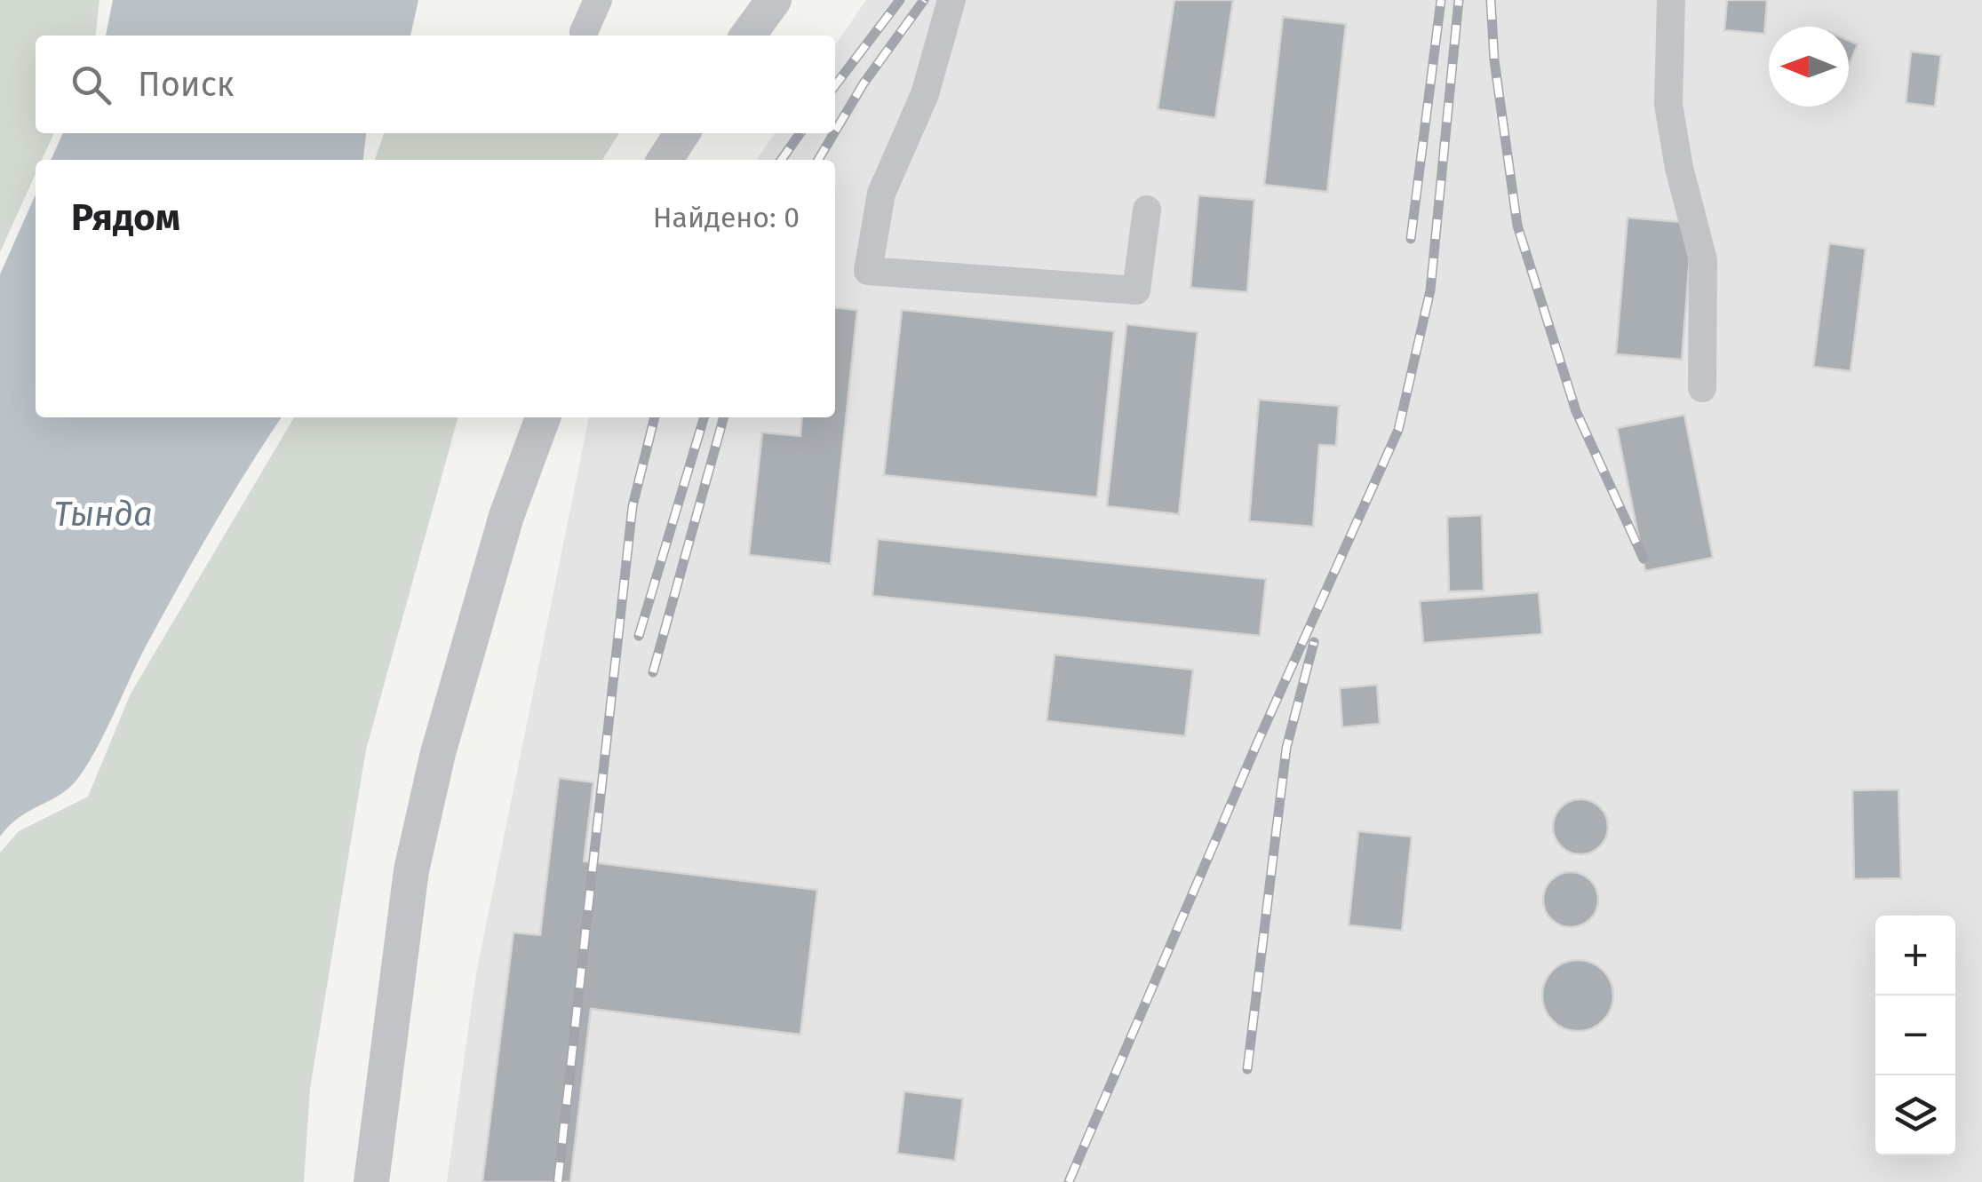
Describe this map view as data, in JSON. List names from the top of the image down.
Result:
{
  "water": ["Тында"],
  "north": "left",
  "page": {
    "search": "Поиск",
    "heading": ["Рядом", "Найдено: 0"],
    "map_buttons": ["+", "−"]
  }
}
